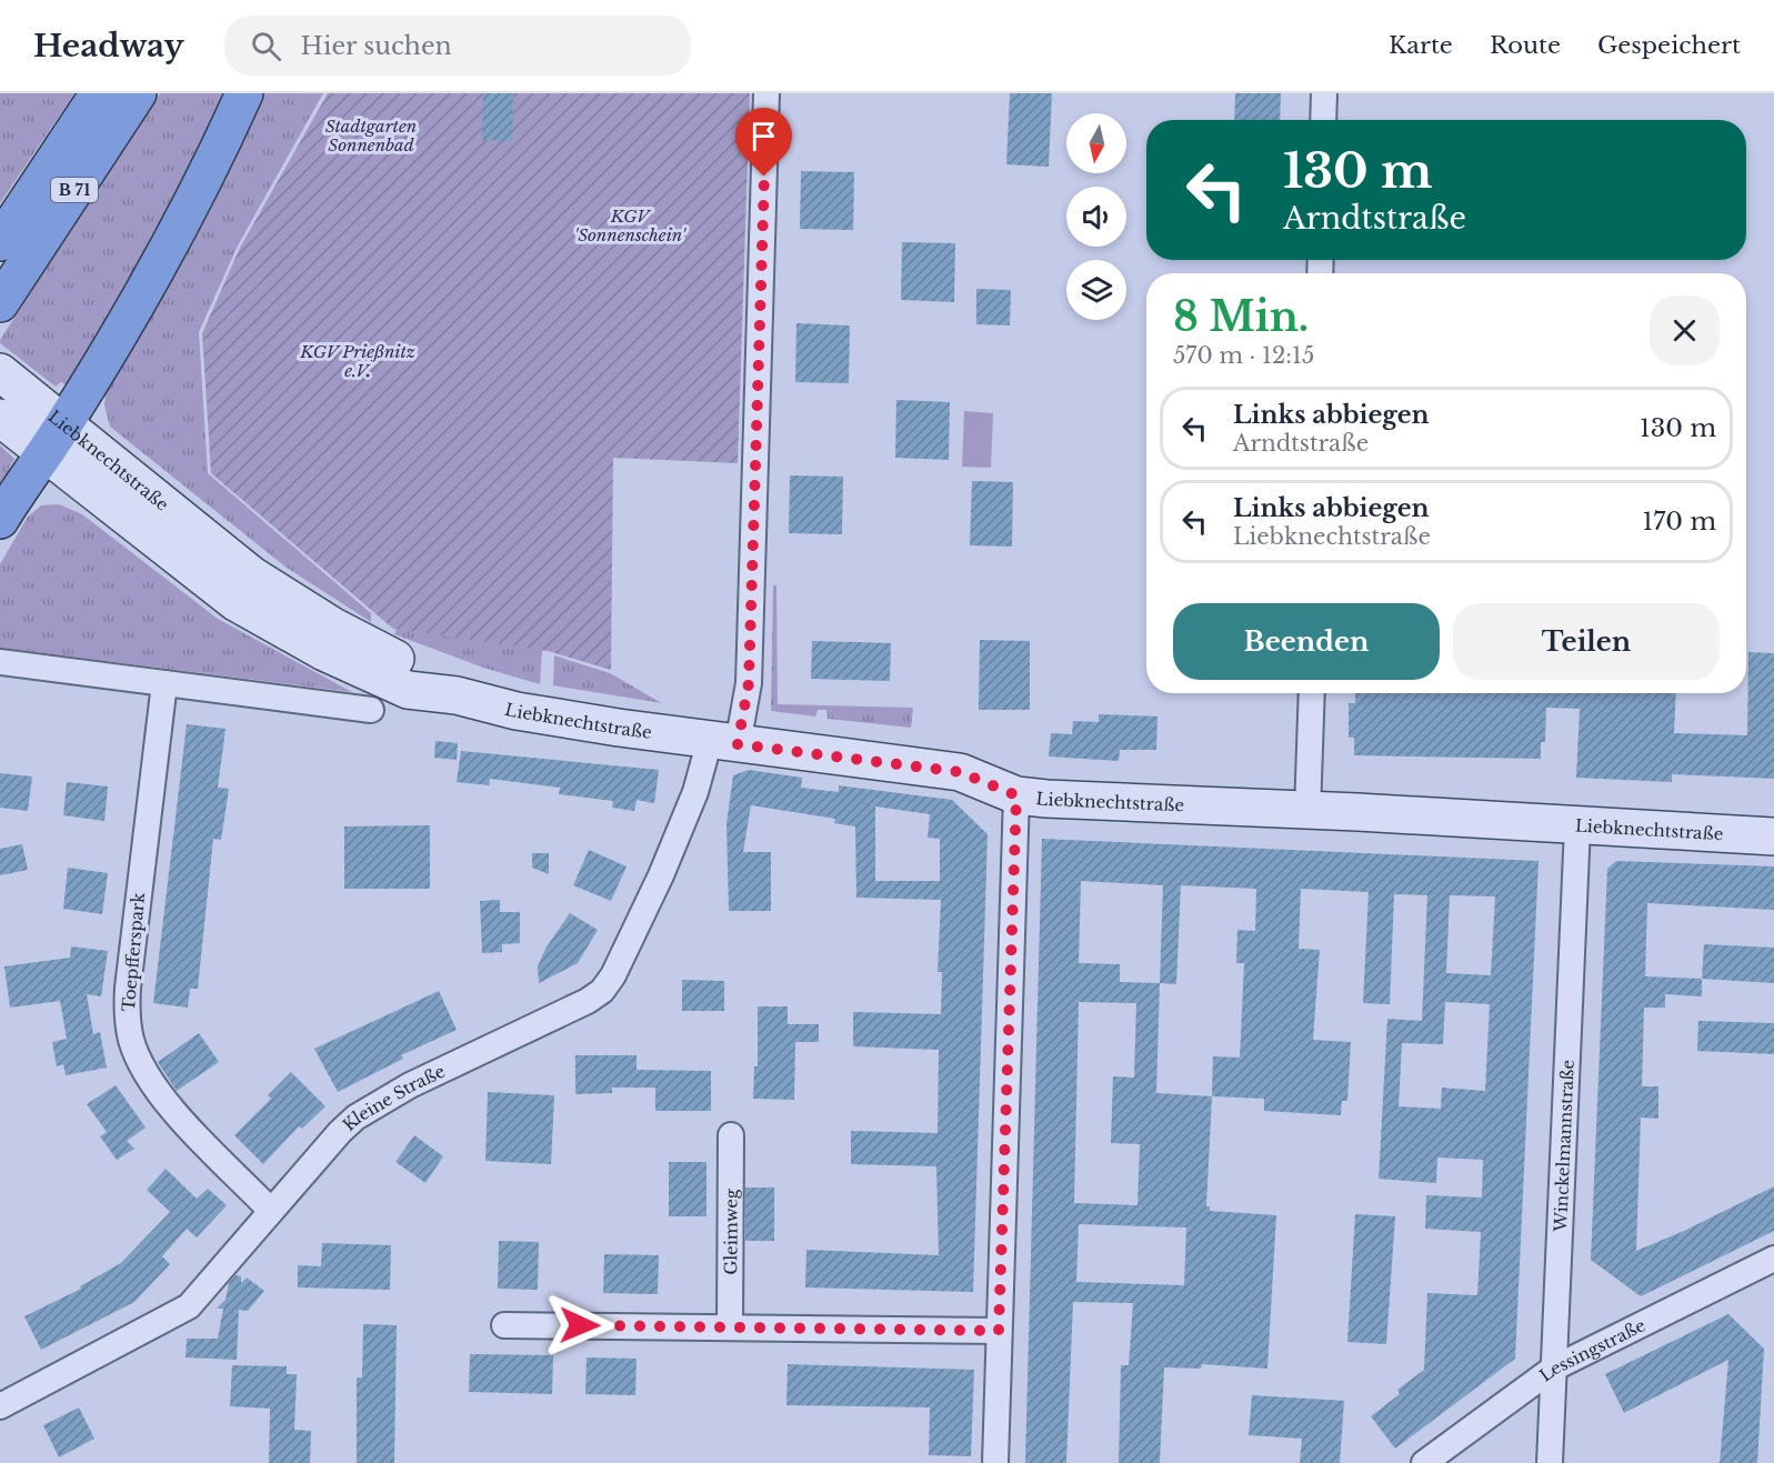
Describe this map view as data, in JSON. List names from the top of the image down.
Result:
{
  "streets": {
    "highway": ["B 71"],
    "main road": ["Liebknechtstraße"],
    "street": [
      "Toepfferspark",
      "Kleine Straße",
      "Winckelmannstraße",
      "Gleimweg",
      "Lessingstraße"
    ]
  },
  "crossings": [
    ["Liebknechtstraße", "Kleine Straße"],
    ["Liebknechtstraße", "Winckelmannstraße"],
    ["Toepfferspark", "Kleine Straße"],
    ["Winckelmannstraße", "Lessingstraße"]
  ],
  "parks": ["Stadtgarten Sonnenbad", "KGV 'Sonnenschein'", "KGV Prießnitz e.V."],
  "north": "bottom",
  "page": {
    "header": "Headway",
    "search": "Hier suchen",
    "nav": ["Karte", "Route", "Gespeichert"],
    "turn": ["130 m", "Arndtstraße"],
    "heading": ["8 Min.", "570 m · 12:15"],
    "list": [
      {
        "name": "Links abbiegen",
        "note": "Arndtstraße",
        "value": "130 m"
      },
      {
        "name": "Links abbiegen",
        "note": "Liebknechtstraße",
        "value": "170 m"
      }
    ],
    "buttons": ["Beenden", "Teilen"]
  }
}
